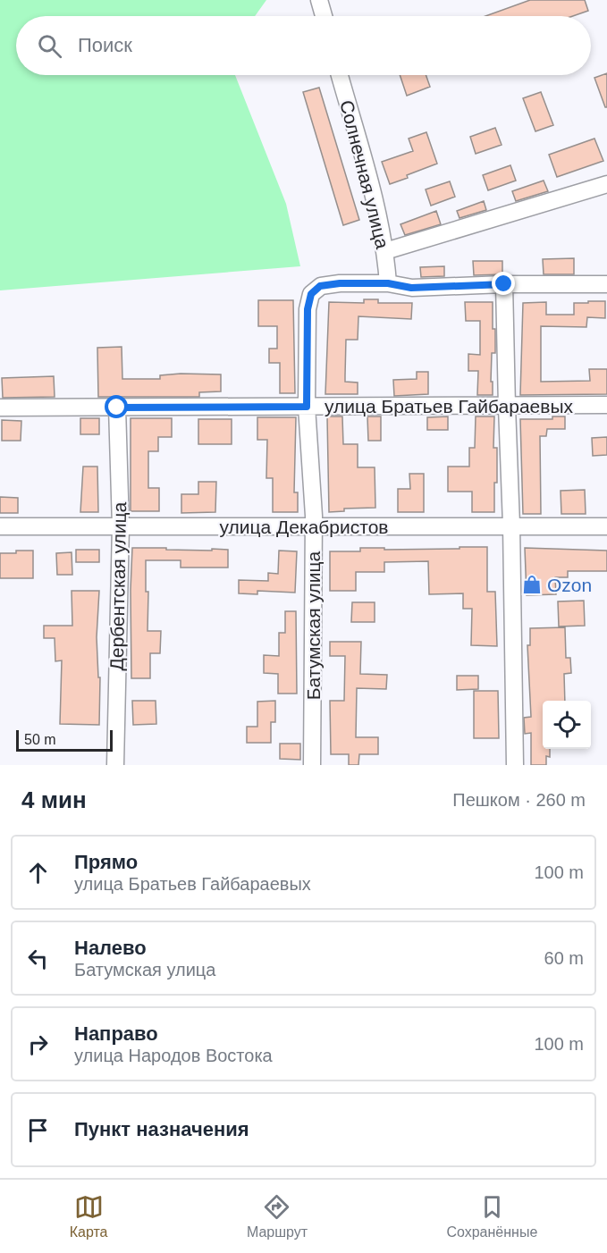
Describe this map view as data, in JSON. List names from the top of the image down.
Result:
{
  "streets": {
    "street": [
      "Солнечная улица",
      "улица Братьев Гайбараевых",
      "улица Декабристов",
      "Дербентская улица",
      "Батумская улица"
    ]
  },
  "crossings": [
    ["Солнечная улица", "Батумская улица"],
    ["улица Братьев Гайбараевых", "Дербентская улица"],
    ["улица Братьев Гайбараевых", "Батумская улица"],
    ["улица Декабристов", "Дербентская улица"],
    ["улица Декабристов", "Батумская улица"]
  ],
  "places": {
    "shop": ["Ozon"]
  },
  "scale_bar": "50 m",
  "page": {
    "search": "Поиск",
    "scale": "50 m",
    "heading": ["4 мин", "Пешком · 260 m"],
    "list": [
      ["Прямо", "улица Братьев Гайбараевых", "100 m"],
      ["Налево", "Батумская улица", "60 m"],
      ["Направо", "улица Народов Востока", "100 m"],
      "Пункт назначения"
    ],
    "nav": ["Карта", "Маршрут", "Сохранённые"]
  }
}
